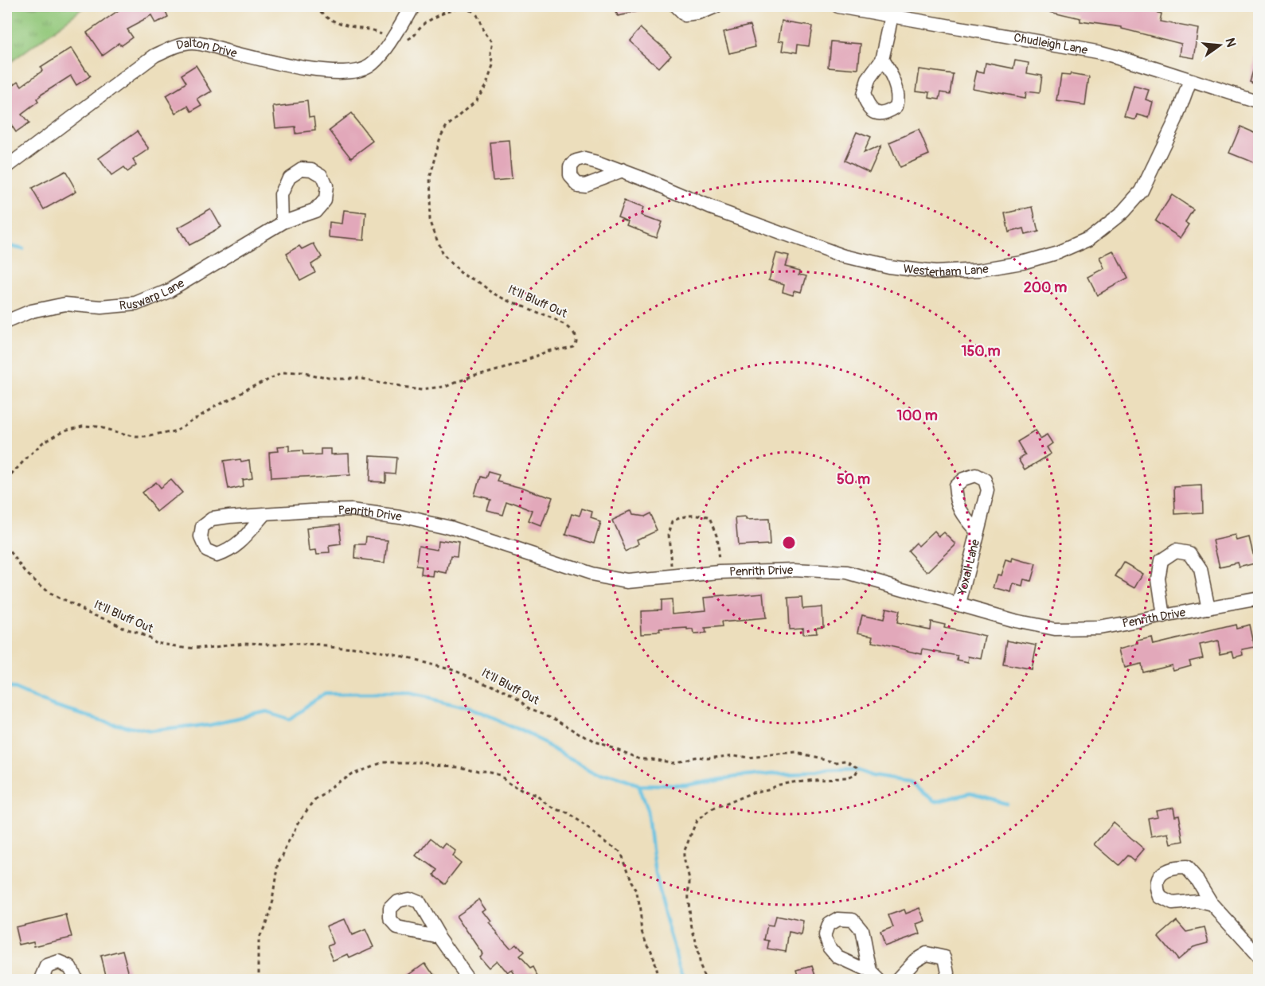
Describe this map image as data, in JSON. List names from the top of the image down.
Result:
{
  "streets": {
    "street": [
      "Chudleigh Lane",
      "Dalton Drive",
      "Westerham Lane",
      "Ruswarp Lane",
      "Penrith Drive",
      "Yoxall Lane"
    ],
    "path": ["It'll Bluff Out"]
  },
  "crossings": [
    ["Chudleigh Lane", "Westerham Lane"],
    ["Dalton Drive", "It'll Bluff Out"],
    ["Penrith Drive", "Yoxall Lane"]
  ],
  "north": "right",
  "rings": [
    "200 m",
    "150 m",
    "100 m",
    "50 m"
  ]
}
